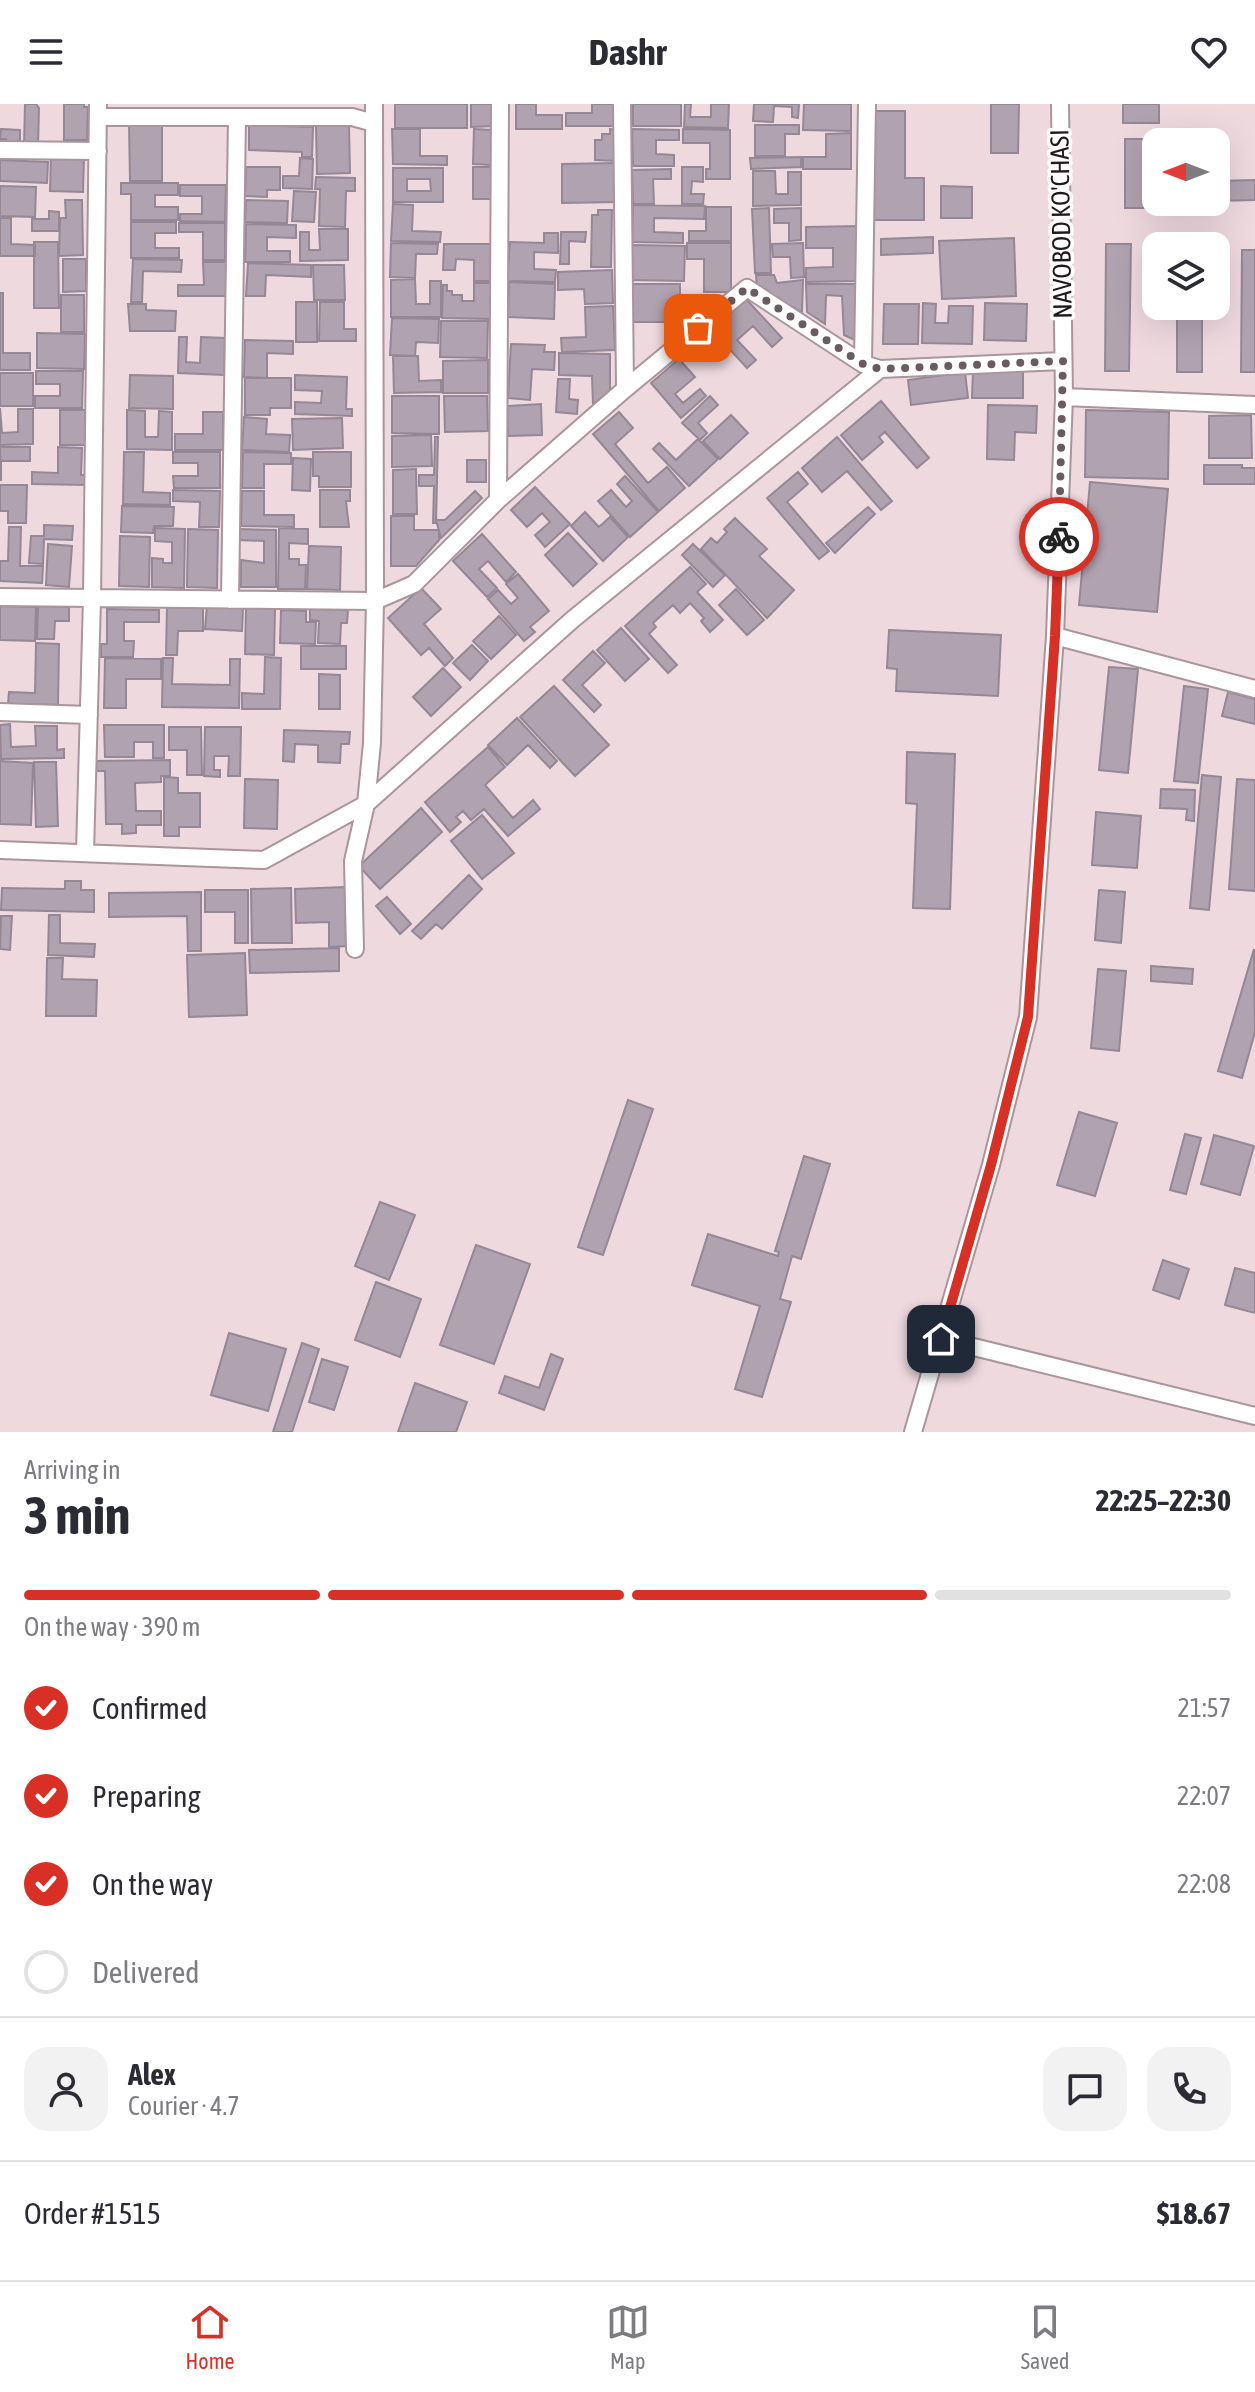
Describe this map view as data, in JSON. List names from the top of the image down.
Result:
{
  "streets": {
    "street": ["NAVOBOD KO'CHASI"]
  },
  "north": "left",
  "page": {
    "header": "Dashr",
    "heading": ["3 min", "Arriving in", "22:25–22:30"],
    "panel": [
      "Alex",
      "Courier · 4.7",
      "Order #1515",
      "$18.67"
    ],
    "bar": "On the way · 390 m",
    "list": [
      ["Confirmed", "21:57"],
      ["Preparing", "22:07"],
      ["On the way", "22:08"],
      "Delivered"
    ],
    "tabs": ["Home", "Map", "Saved"]
  }
}
